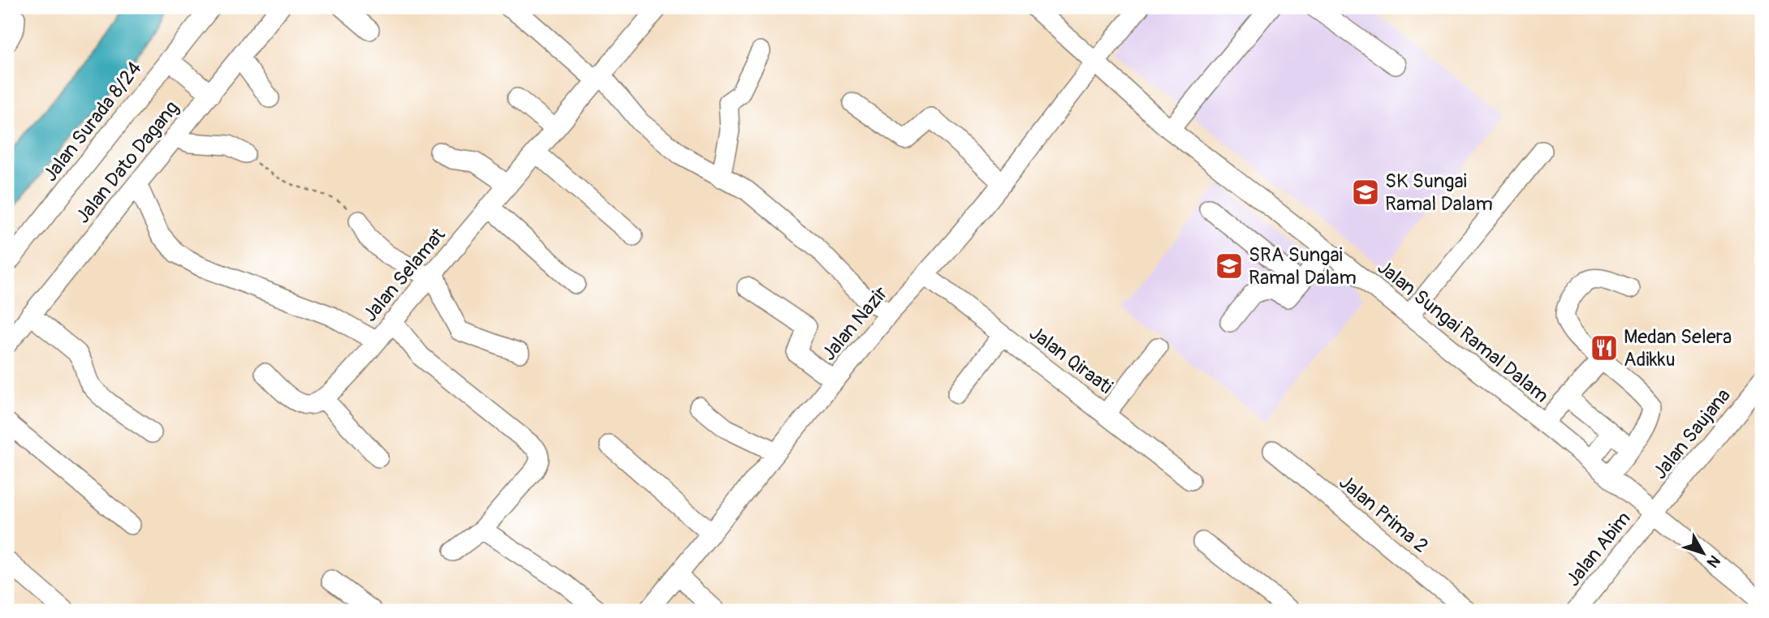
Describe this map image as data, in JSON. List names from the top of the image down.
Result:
{
  "streets": {
    "street": [
      "Jalan Surada 8/24",
      "Jalan Dato Dagang",
      "Jalan Selamat",
      "Jalan Nazir",
      "Jalan Sungai Ramal Dalam",
      "Jalan Qiraati",
      "Jalan Saujana",
      "Jalan Prima 2",
      "Jalan Abim"
    ]
  },
  "crossings": [
    ["Jalan Dato Dagang", "Jalan Selamat"],
    ["Jalan Nazir", "Jalan Sungai Ramal Dalam"],
    ["Jalan Nazir", "Jalan Qiraati"],
    ["Jalan Sungai Ramal Dalam", "Jalan Saujana"],
    ["Jalan Sungai Ramal Dalam", "Jalan Abim"],
    ["Jalan Saujana", "Jalan Abim"]
  ],
  "places": {
    "school or university": ["SK Sungai Ramal Dalam", "SRA Sungai Ramal Dalam"],
    "restaurant": ["Medan Selera Adikku"]
  },
  "north": "bottom right"
}
